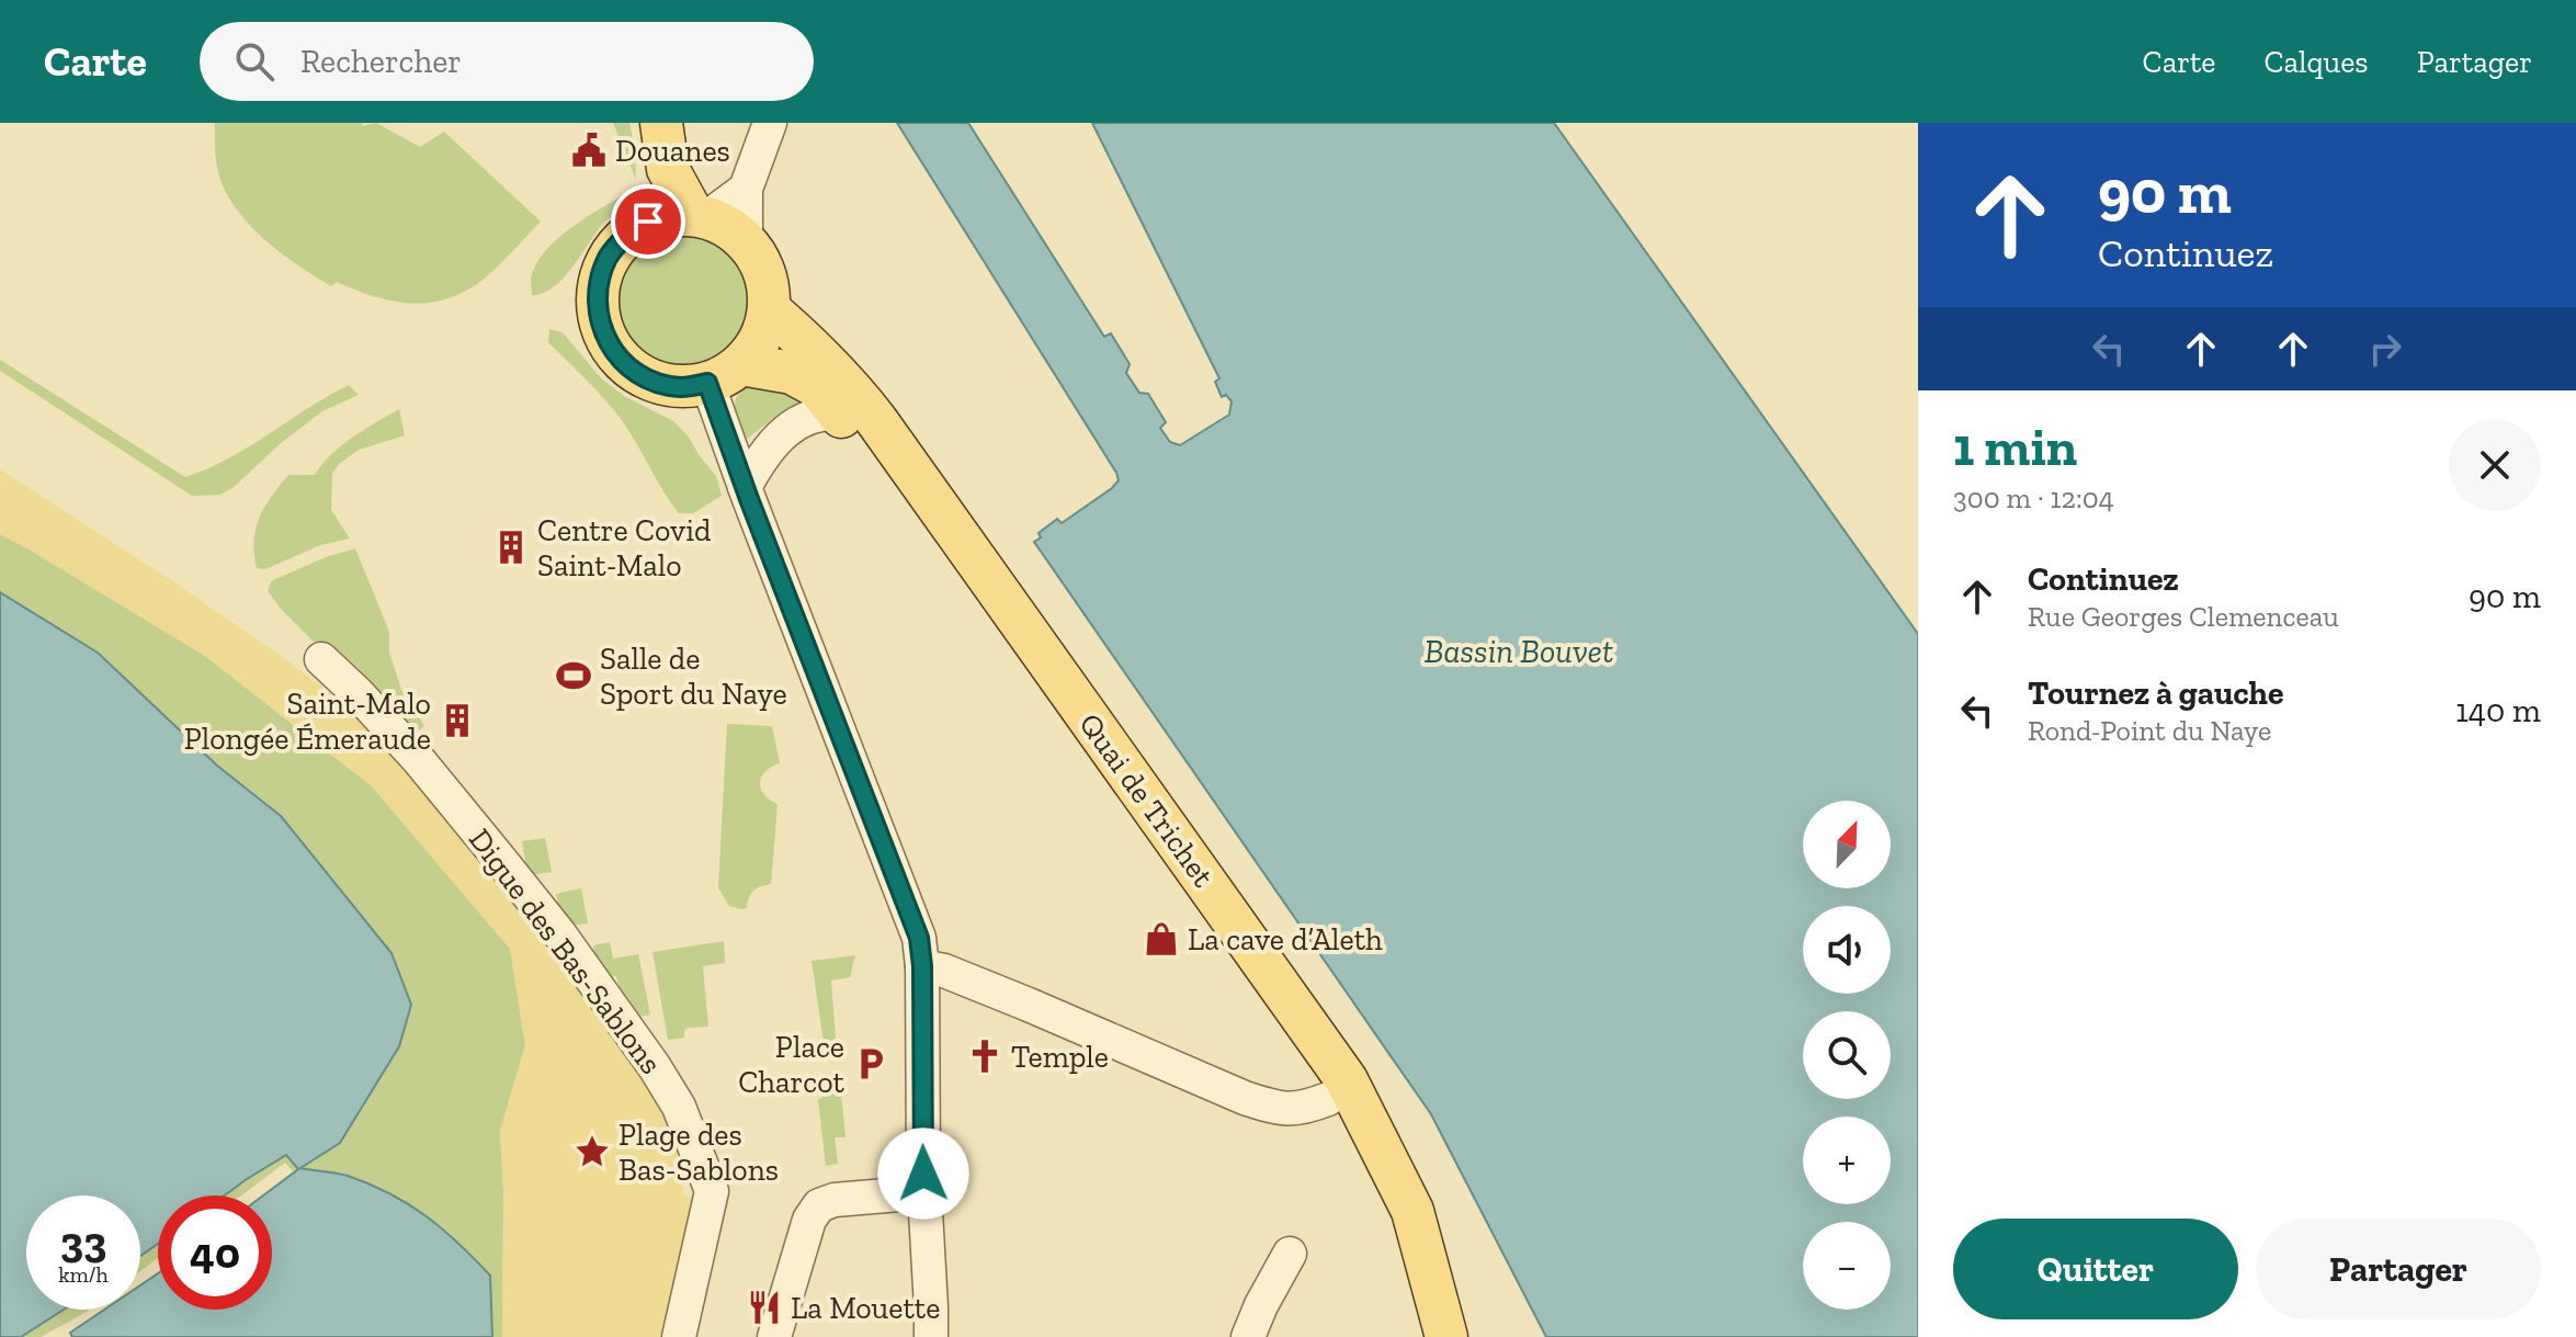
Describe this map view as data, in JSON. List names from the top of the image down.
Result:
{
  "streets": {
    "main road": ["Quai de Trichet"],
    "street": ["Digue des Bas-Sablons"]
  },
  "water": ["Bassin Bouvet"],
  "places": {
    "public building": ["Douanes"],
    "building": ["Centre Covid Saint-Malo", "Saint-Malo Plongée Émeraude"],
    "sports": ["Salle de Sport du Naye"],
    "shop": ["La cave d’Aleth"],
    "church": ["Temple"],
    "parking": ["Place Charcot"],
    "place": ["Plage des Bas-Sablons"],
    "restaurant": ["La Mouette"]
  },
  "north": "top right",
  "page": {
    "header": "Carte",
    "search": "Rechercher",
    "nav": ["Carte", "Calques", "Partager"],
    "turn": ["90 m", "Continuez"],
    "heading": ["1 min", "300 m · 12:04"],
    "list": [
      {
        "name": "Continuez",
        "note": "Rue Georges Clemenceau",
        "value": "90 m"
      },
      {
        "name": "Tournez à gauche",
        "note": "Rond-Point du Naye",
        "value": "140 m"
      }
    ],
    "map_buttons": ["+", "−"],
    "speed": "33 km/h",
    "limit": "40",
    "buttons": ["Quitter", "Partager"]
  }
}
